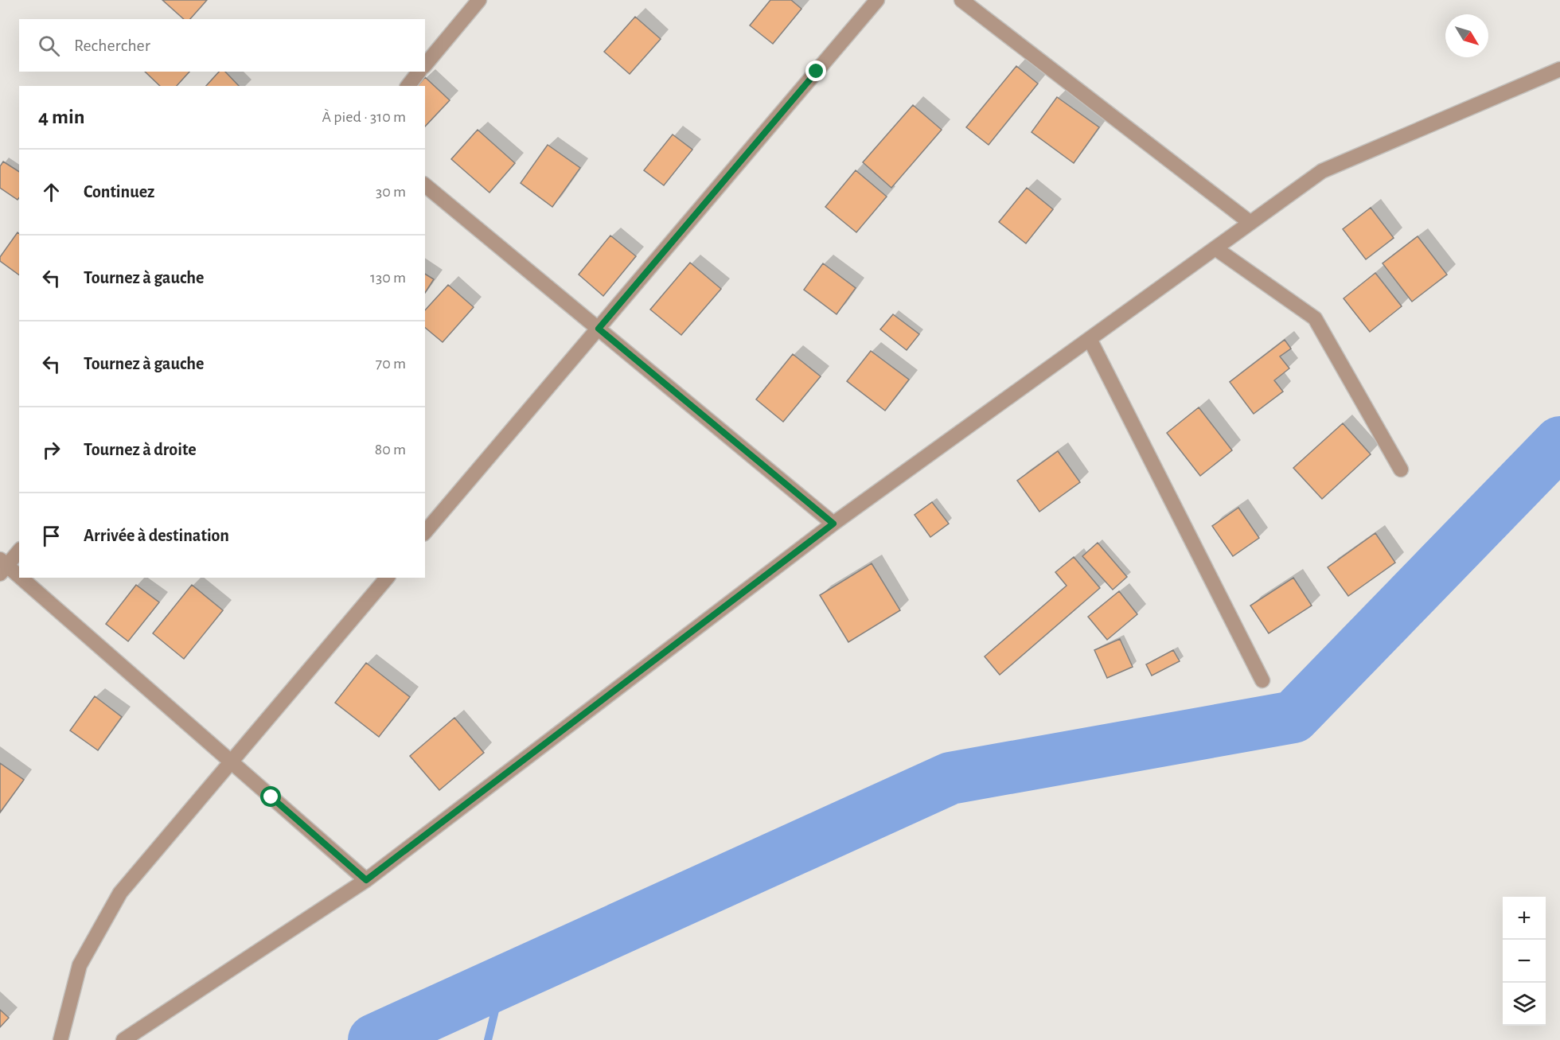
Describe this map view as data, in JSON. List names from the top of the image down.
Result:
{
  "north": "bottom right",
  "page": {
    "search": "Rechercher",
    "heading": ["4 min", "À pied · 310 m"],
    "list": [
      ["Continuez", "30 m"],
      ["Tournez à gauche", "130 m"],
      ["Tournez à gauche", "70 m"],
      ["Tournez à droite", "80 m"],
      "Arrivée à destination"
    ],
    "map_buttons": ["+", "−"]
  }
}
